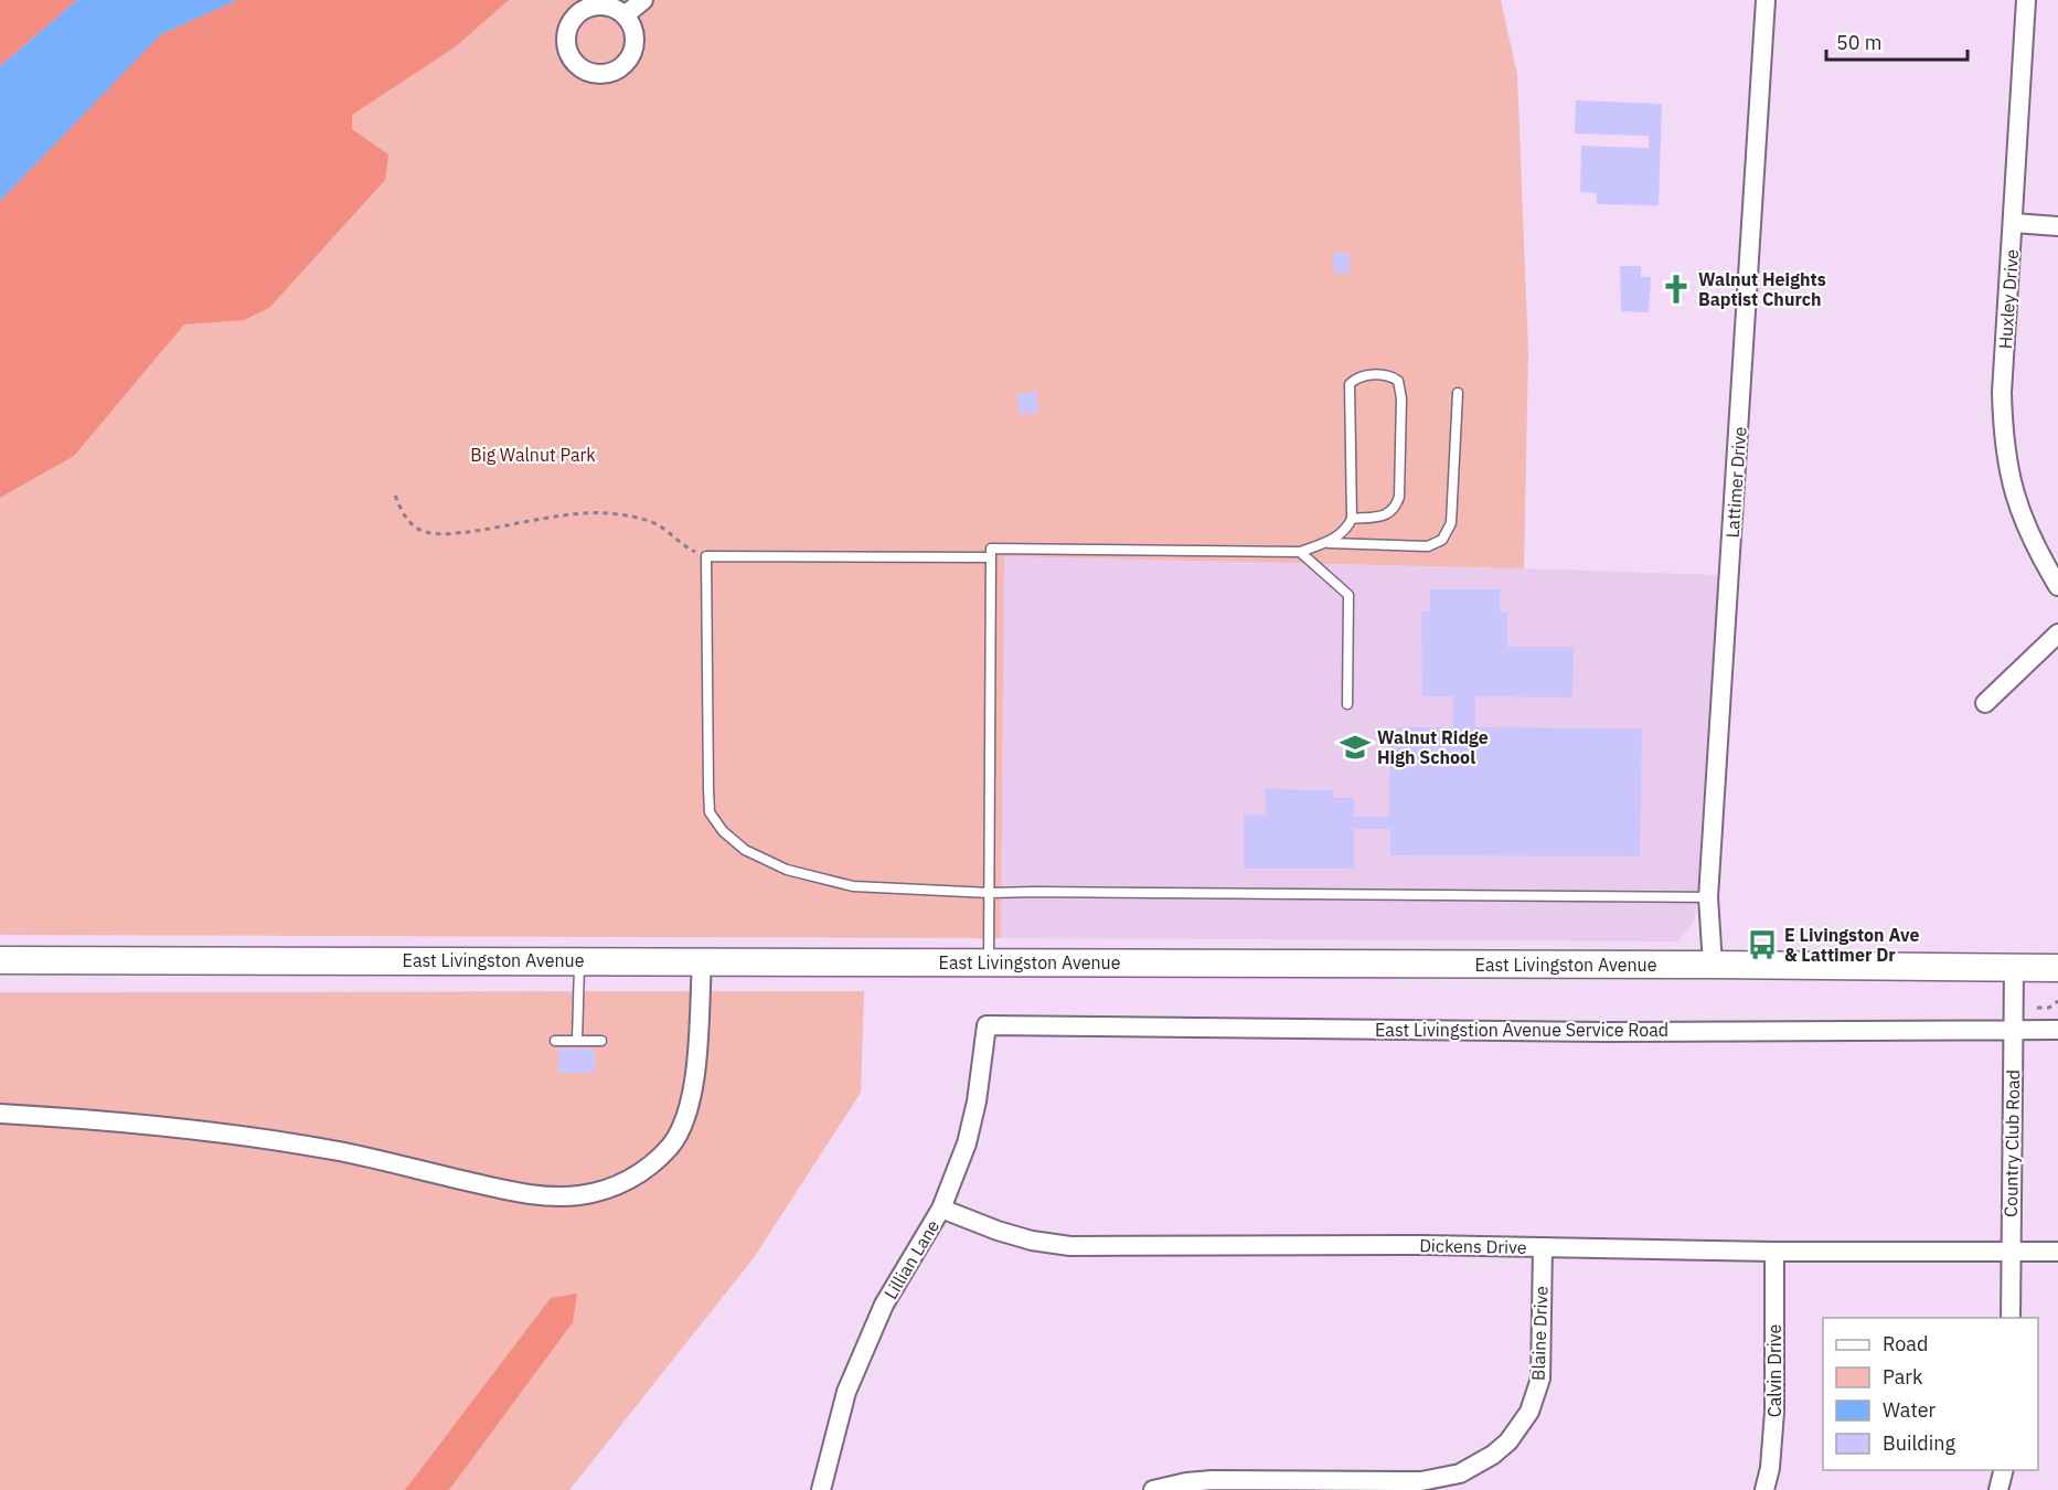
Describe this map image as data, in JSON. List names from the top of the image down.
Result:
{
  "streets": {
    "main road": ["East Livingston Avenue"],
    "street": [
      "Huxley Drive",
      "Lattimer Drive",
      "East Livingstion Avenue Service Road",
      "Country Club Road",
      "Dickens Drive",
      "Lillian Lane",
      "Blaine Drive",
      "Calvin Drive"
    ]
  },
  "crossings": [
    ["Lattimer Drive", "East Livingston Avenue"],
    ["East Livingston Avenue", "Country Club Road"],
    ["East Livingstion Avenue Service Road", "Country Club Road"],
    ["East Livingstion Avenue Service Road", "Lillian Lane"],
    ["Country Club Road", "Dickens Drive"],
    ["Dickens Drive", "Lillian Lane"],
    ["Dickens Drive", "Blaine Drive"],
    ["Dickens Drive", "Calvin Drive"]
  ],
  "parks": ["Big Walnut Park"],
  "places": {
    "church": ["Walnut Heights Baptist Church"],
    "school or university": ["Walnut Ridge High School"],
    "bus stop": ["E Livingston Ave & Lattimer Dr"]
  },
  "legend": [
    "Road",
    "Park",
    "Water",
    "Building"
  ],
  "scale_bar": "50 m"
}
